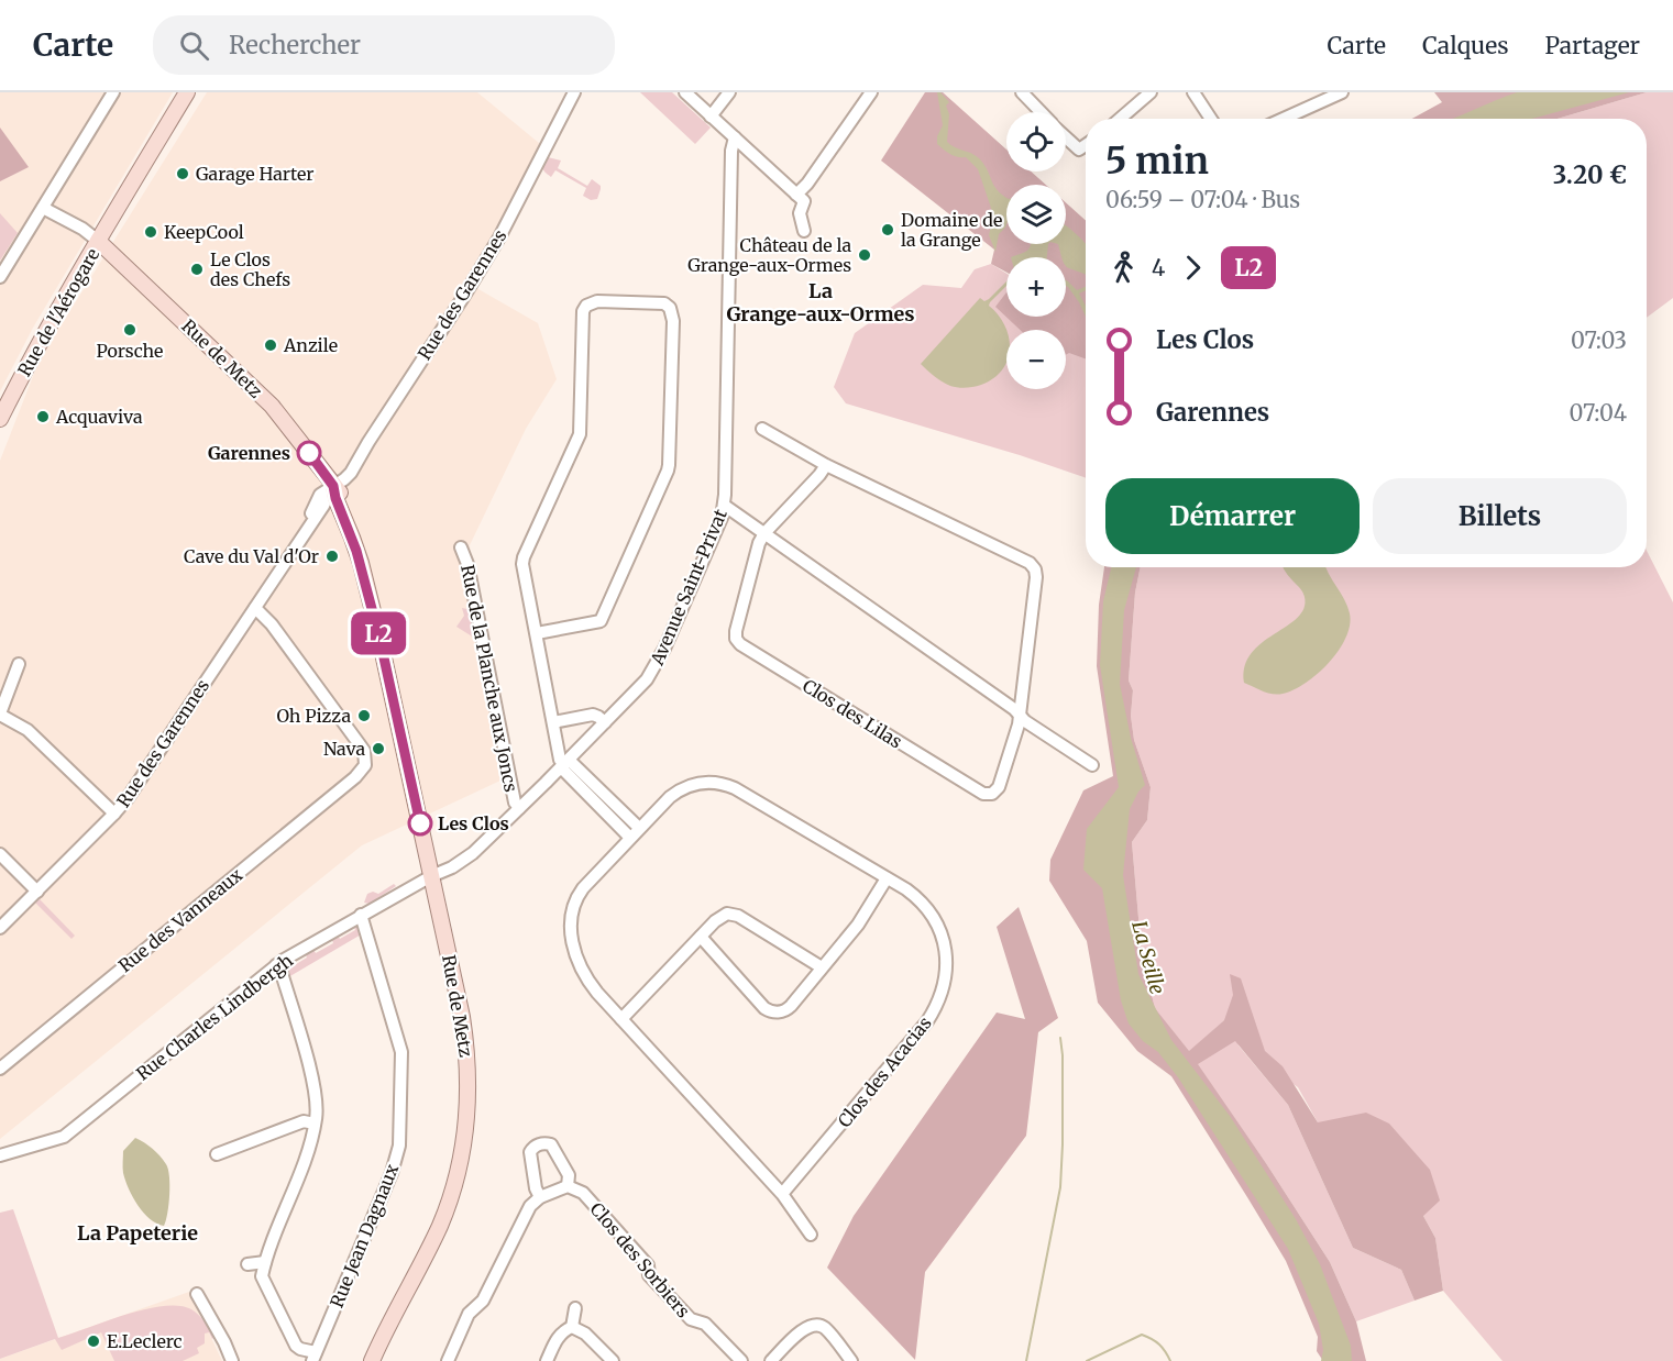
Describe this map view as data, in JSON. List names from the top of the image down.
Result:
{
  "streets": {
    "main road": ["Rue de l'Aérogare", "Rue de Metz"],
    "street": [
      "Rue des Garennes",
      "Avenue Saint-Privat",
      "Rue de la Planche aux Joncs",
      "Clos des Lilas",
      "Rue des Vanneaux",
      "Rue Charles Lindbergh",
      "Clos des Acacias",
      "Rue Jean Dagnaux",
      "Clos des Sorbiers"
    ]
  },
  "crossings": [
    ["Rue des Garennes", "Rue de Metz"],
    ["Rue des Garennes", "Rue des Vanneaux"],
    ["Rue de l'Aérogare", "Rue de Metz"],
    ["Rue de Metz", "Avenue Saint-Privat"],
    ["Rue de Metz", "Rue Charles Lindbergh"],
    ["Avenue Saint-Privat", "Rue de la Planche aux Joncs"],
    ["Avenue Saint-Privat", "Rue Charles Lindbergh"],
    ["Rue Charles Lindbergh", "Rue Jean Dagnaux"]
  ],
  "districts": ["La Grange-aux-Ormes", "La Papeterie"],
  "water": ["La Seille"],
  "places": [
    "Garage Harter",
    "Domaine de la Grange",
    "KeepCool",
    "Château de la Grange-aux-Ormes",
    "Le Clos des Chefs",
    "Porsche",
    "Anzile",
    "Acquaviva",
    "Garennes",
    "Cave du Val d'Or",
    "Oh Pizza",
    "Nava",
    "Les Clos",
    "E.Leclerc"
  ],
  "lines": ["bus line L2"],
  "page": {
    "header": "Carte",
    "search": "Rechercher",
    "nav": ["Carte", "Calques", "Partager"],
    "on_map": "L2",
    "map_buttons": ["+", "−"],
    "heading": ["5 min", "06:59 – 07:04 · Bus", "3.20 €"],
    "legs": ["4", "L2"],
    "list": [
      {
        "name": "Les Clos",
        "value": "07:03"
      },
      {
        "name": "Garennes",
        "value": "07:04"
      }
    ],
    "buttons": ["Démarrer", "Billets"]
  }
}
